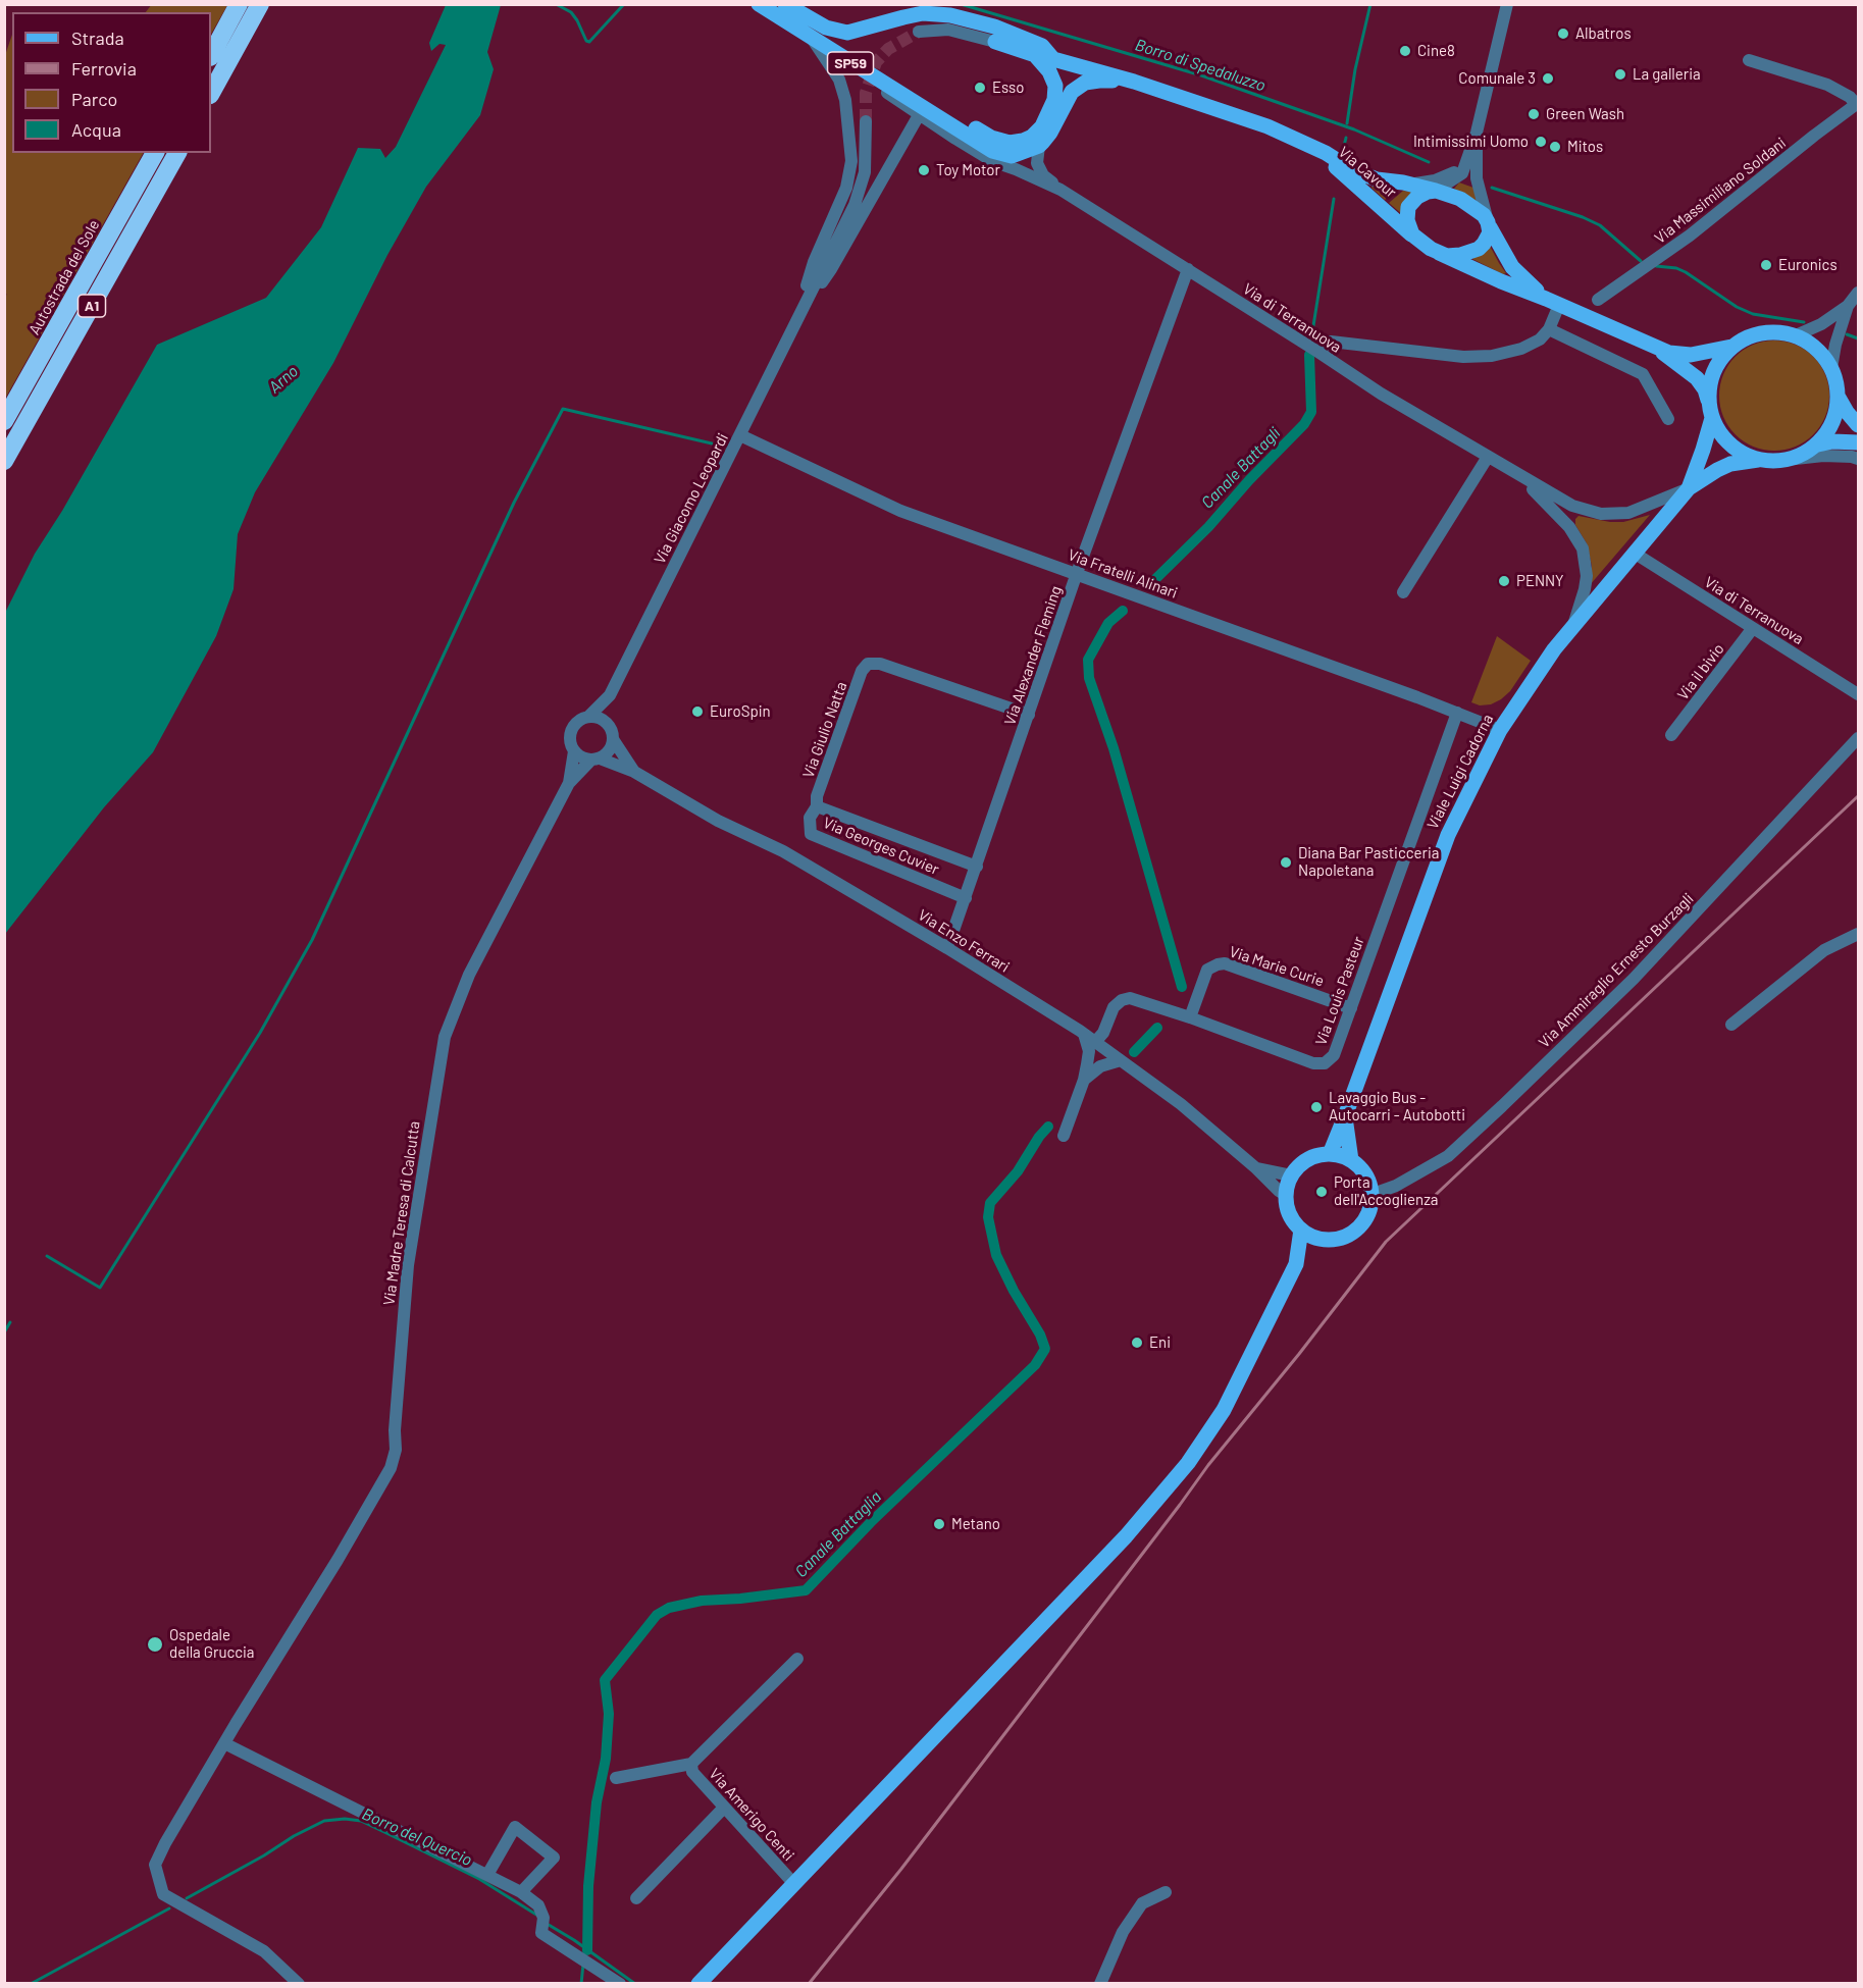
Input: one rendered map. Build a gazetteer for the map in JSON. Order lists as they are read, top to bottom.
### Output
{
  "streets": {
    "highway": ["Autostrada del Sole", "A1"],
    "main road": ["SP59", "Via Cavour", "Viale Luigi Cadorna"],
    "street": [
      "Via Massimiliano Soldani",
      "Via di Terranuova",
      "Via Giacomo Leopardi",
      "Via Fratelli Alinari",
      "Via Alexander Fleming",
      "Via il bivio",
      "Via Giulio Natta",
      "Via Georges Cuvier",
      "Via Enzo Ferrari",
      "Via Marie Curie",
      "Via Ammiraglio Ernesto Burzagli",
      "Via Louis Pasteur",
      "Via Madre Teresa di Calcutta",
      "Via Amerigo Centi"
    ]
  },
  "crossings": [
    ["SP59", "Via di Terranuova"],
    ["SP59", "Via Giacomo Leopardi"],
    ["Via Cavour", "Viale Luigi Cadorna"],
    ["Via di Terranuova", "Via Giacomo Leopardi"],
    ["Via di Terranuova", "Via Alexander Fleming"],
    ["Via di Terranuova", "Via il bivio"],
    ["Via di Terranuova", "Viale Luigi Cadorna"],
    ["Via Giacomo Leopardi", "Via Fratelli Alinari"],
    ["Via Giacomo Leopardi", "Via Enzo Ferrari"],
    ["Via Giacomo Leopardi", "Via Madre Teresa di Calcutta"],
    ["Via Fratelli Alinari", "Via Alexander Fleming"],
    ["Via Fratelli Alinari", "Viale Luigi Cadorna"],
    ["Via Fratelli Alinari", "Via Louis Pasteur"],
    ["Via Alexander Fleming", "Via Giulio Natta"],
    ["Via Alexander Fleming", "Via Georges Cuvier"],
    ["Via Alexander Fleming", "Via Enzo Ferrari"],
    ["Via Giulio Natta", "Via Georges Cuvier"],
    ["Viale Luigi Cadorna", "Via Enzo Ferrari"],
    ["Viale Luigi Cadorna", "Via Ammiraglio Ernesto Burzagli"],
    ["Via Enzo Ferrari", "Via Ammiraglio Ernesto Burzagli"],
    ["Via Enzo Ferrari", "Via Louis Pasteur"],
    ["Via Marie Curie", "Via Louis Pasteur"]
  ],
  "water": [
    "Borro di Spedaluzzo",
    "Arno",
    "Canale Battagli",
    "Canale Battaglia",
    "Borro del Quercio"
  ],
  "places": [
    "Albatros",
    "Cine8",
    "La galleria",
    "Comunale 3",
    "Esso",
    "Green Wash",
    "Intimissimi Uomo",
    "Mitos",
    "Toy Motor",
    "Euronics",
    "PENNY",
    "EuroSpin",
    "Diana Bar Pasticceria Napoletana",
    "Lavaggio Bus - Autocarri - Autobotti",
    "Porta dell'Accoglienza",
    "Eni",
    "Metano",
    "Ospedale della Gruccia"
  ],
  "legend": [
    "Strada",
    "Ferrovia",
    "Parco",
    "Acqua"
  ]
}
